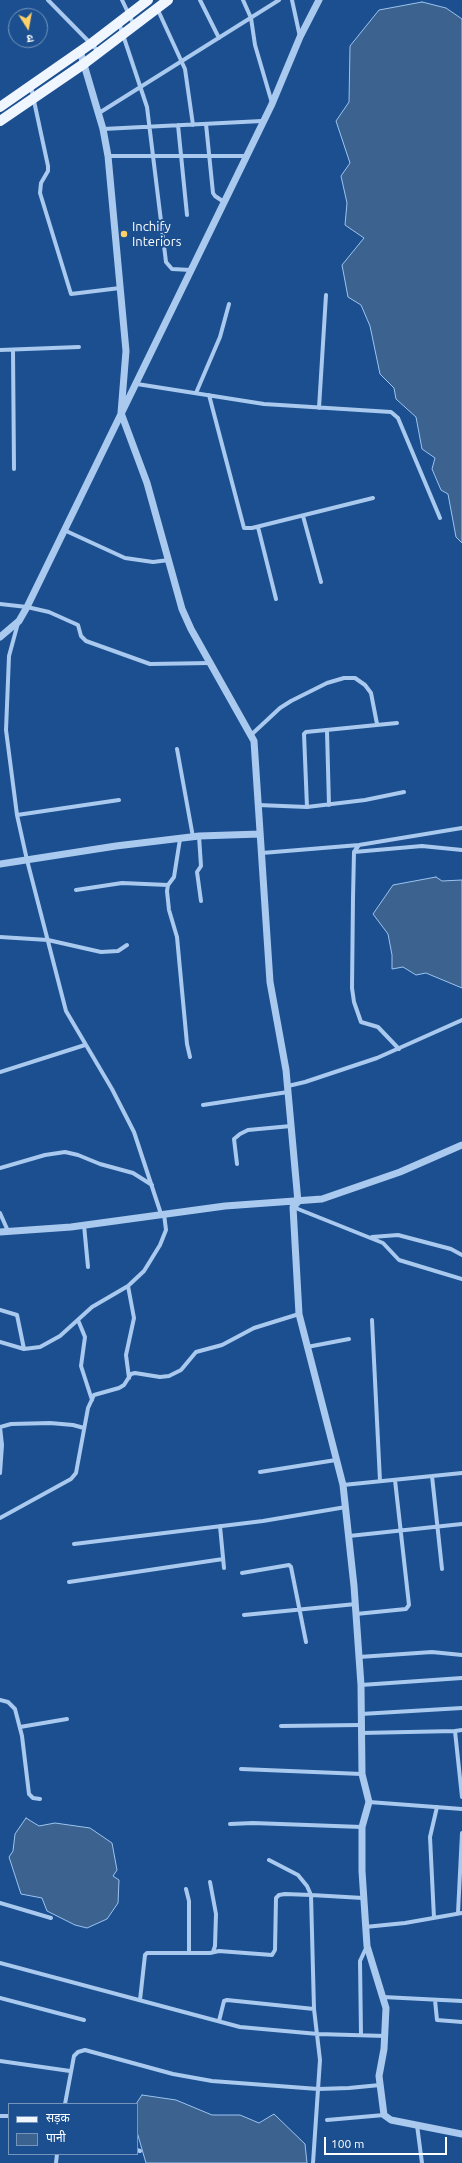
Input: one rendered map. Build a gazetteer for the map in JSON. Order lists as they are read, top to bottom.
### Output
{
  "places": ["Inchify Interiors"],
  "legend": ["सड़क", "पानी"],
  "scale_bar": "100 m",
  "north": "bottom"
}
